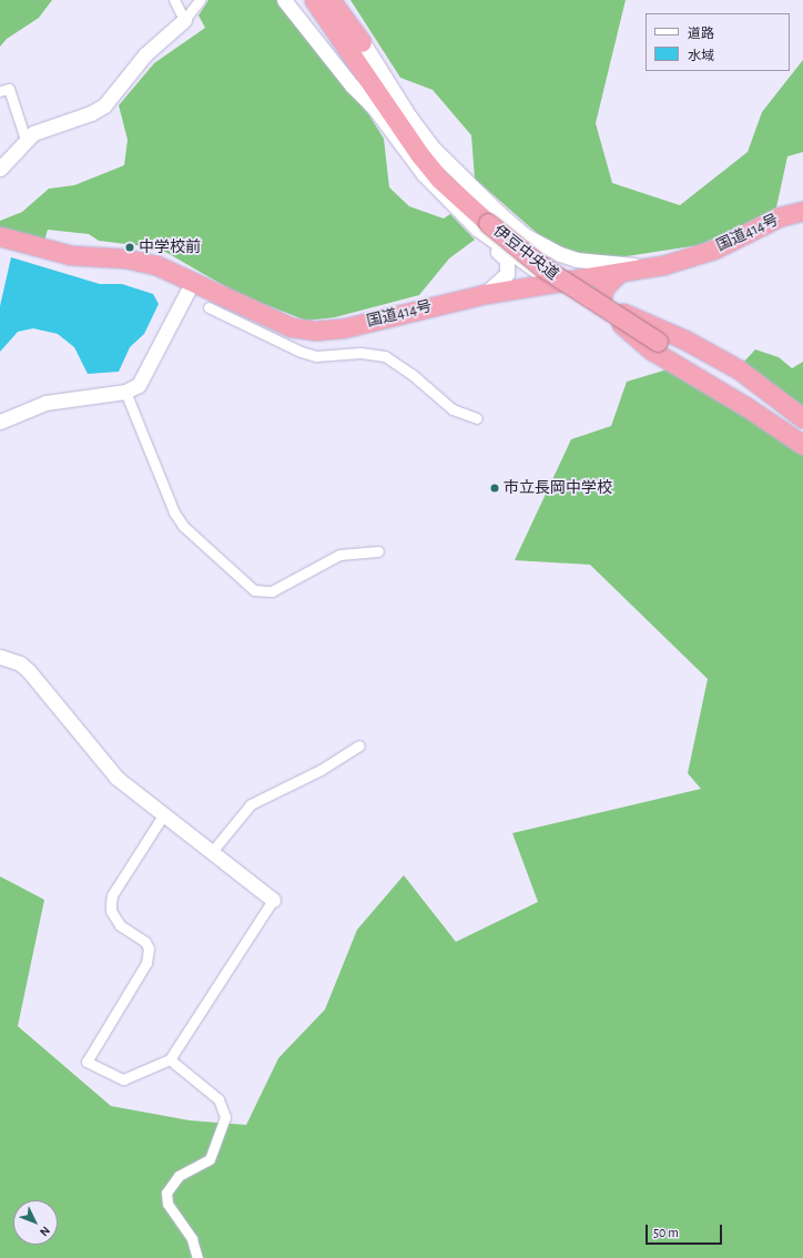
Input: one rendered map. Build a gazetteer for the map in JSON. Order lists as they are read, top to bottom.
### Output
{
  "streets": {
    "highway": ["国道414号", "伊豆中央道"]
  },
  "places": ["中学校前", "市立長岡中学校"],
  "legend": ["道路", "水域"],
  "scale_bar": "50 m",
  "north": "bottom right"
}
